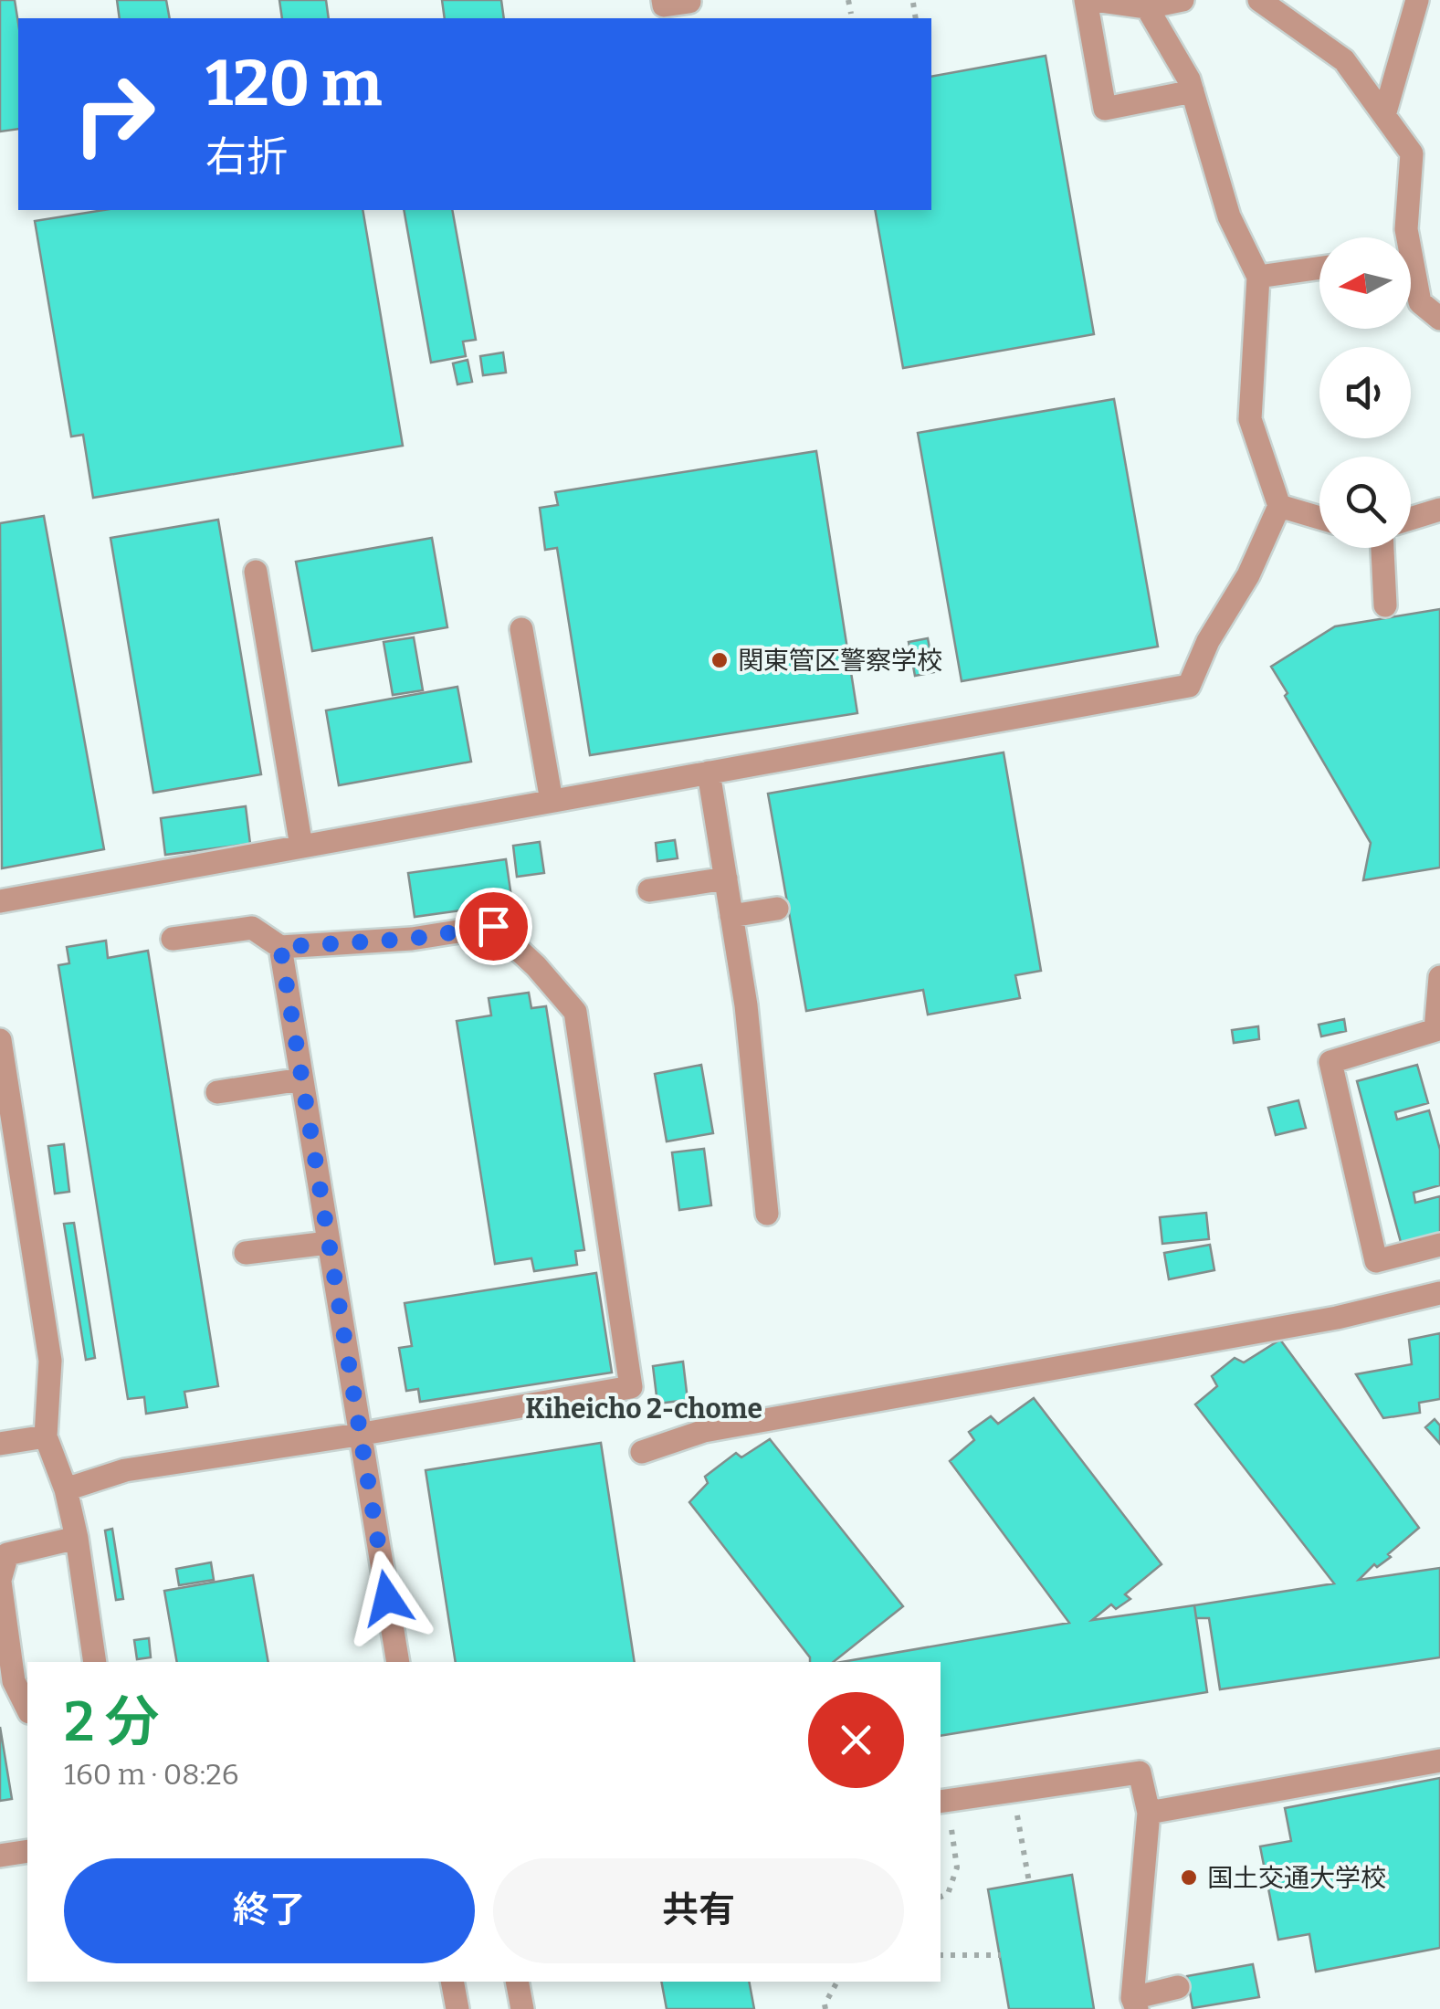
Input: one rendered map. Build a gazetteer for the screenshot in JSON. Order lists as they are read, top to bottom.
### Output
{
  "districts": ["Kiheicho 2-chome"],
  "places": ["関東管区警察学校", "国土交通大学校"],
  "north": "left",
  "page": {
    "turn": ["120 m", "右折"],
    "heading": ["2 分", "160 m · 08:26"],
    "buttons": ["終了", "共有"]
  }
}
